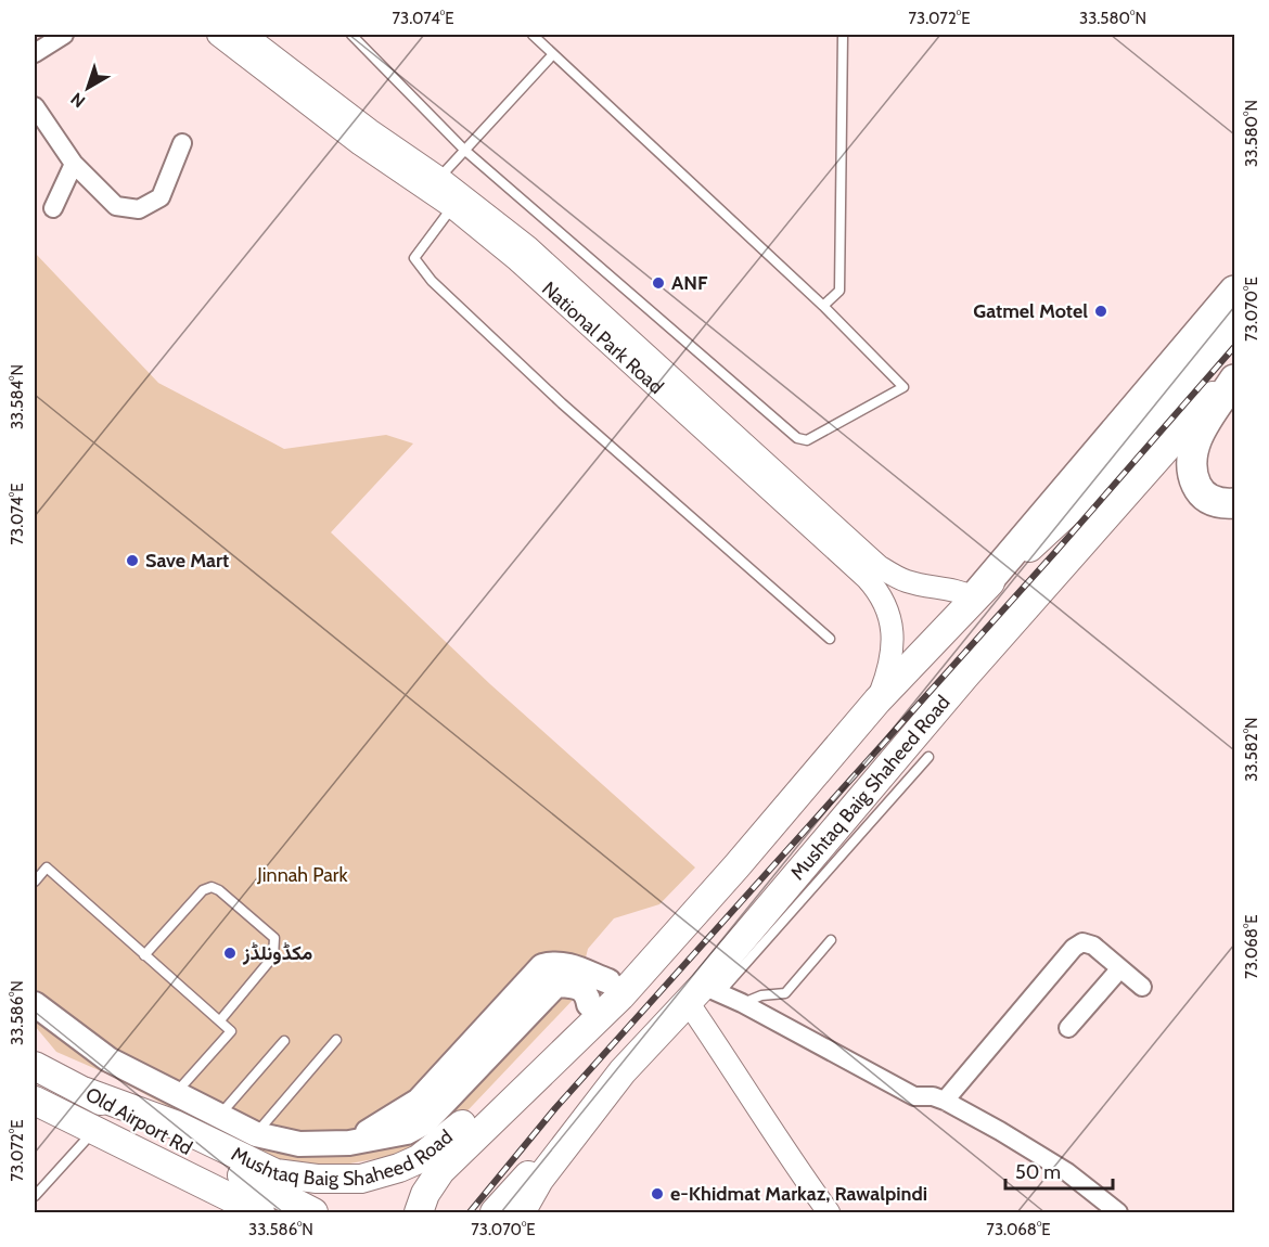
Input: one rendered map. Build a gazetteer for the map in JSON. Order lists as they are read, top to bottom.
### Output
{
  "streets": {
    "main road": ["Mushtaq Baig Shaheed Road", "Old Airport Rd"],
    "street": ["National Park Road"]
  },
  "crossings": [
    ["Mushtaq Baig Shaheed Road", "Old Airport Rd"]
  ],
  "parks": ["Jinnah Park"],
  "places": [
    "ANF",
    "Gatmel Motel",
    "Save Mart",
    "مکڈونلڈز",
    "e-Khidmat Markaz, Rawalpindi"
  ],
  "scale_bar": "50 m",
  "north": "bottom left",
  "coordinates": [
    "73.074°E",
    "73.072°E",
    "33.580°N",
    "73.070°E",
    "33.584°N",
    "33.582°N",
    "73.068°E",
    "33.586°N"
  ]
}
